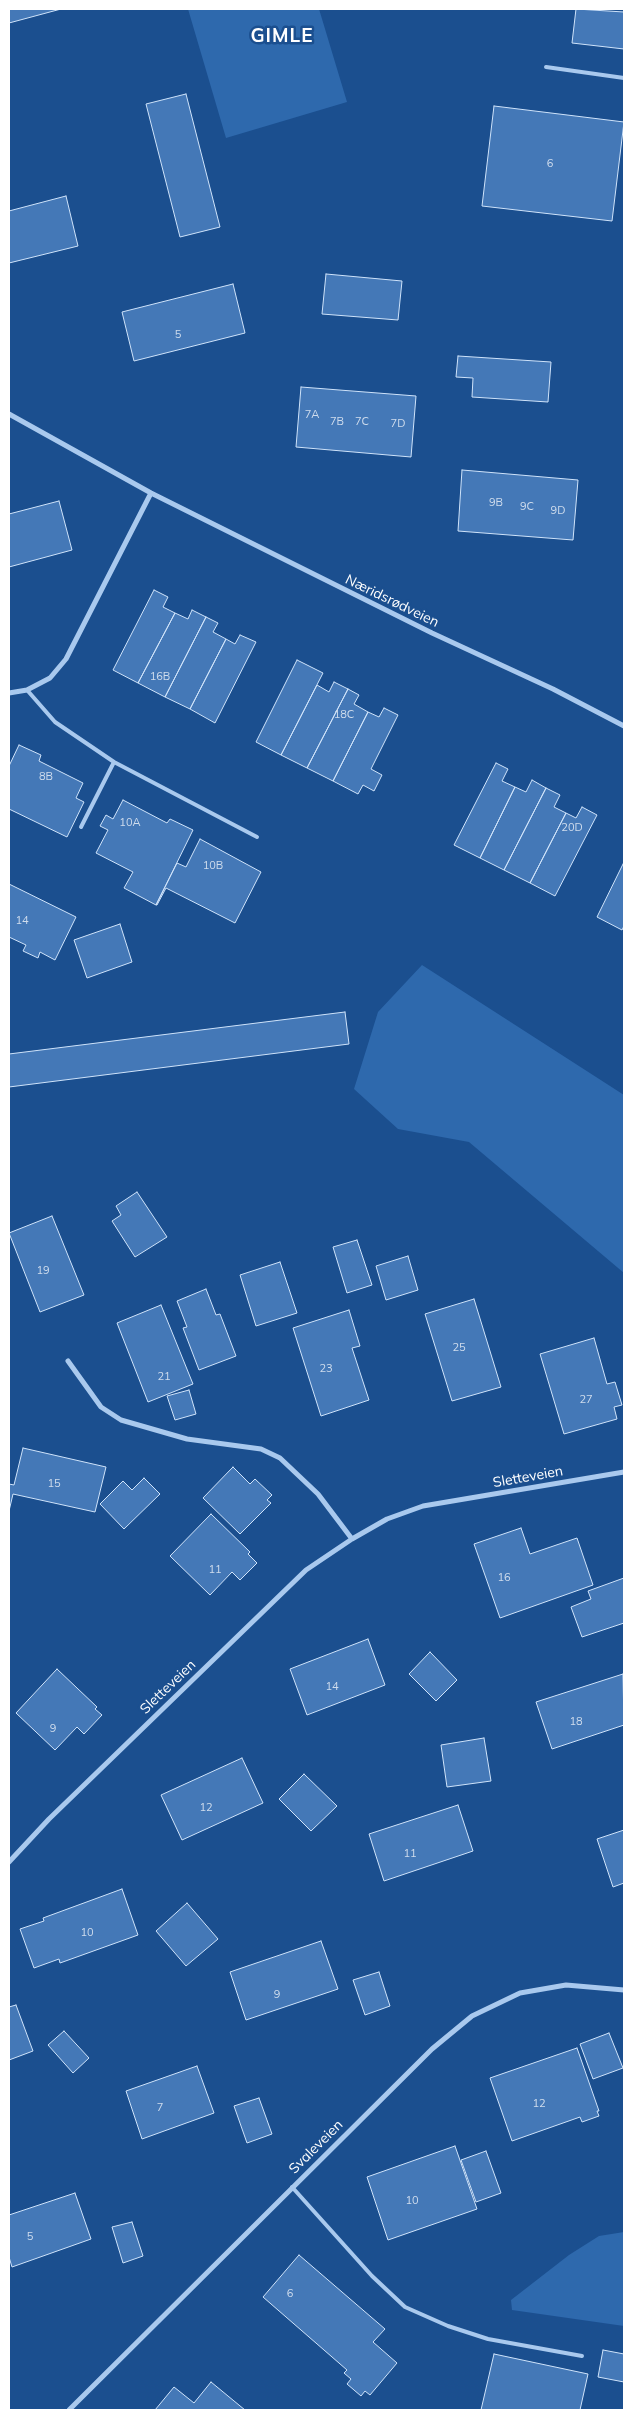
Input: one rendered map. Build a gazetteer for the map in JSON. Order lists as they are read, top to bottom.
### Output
{
  "streets": {
    "street": ["Næridsrødveien", "Sletteveien", "Svaleveien"]
  },
  "districts": ["GIMLE"],
  "house_numbers": [
    "6",
    "5",
    "7A",
    "7B",
    "7C",
    "7D",
    "9B",
    "9C",
    "9D",
    "16B",
    "18C",
    "8B",
    "10A",
    "20D",
    "10B",
    "14",
    "19",
    "25",
    "23",
    "21",
    "27",
    "15",
    "11",
    "16",
    "14",
    "18",
    "9",
    "12",
    "11",
    "10",
    "9",
    "12",
    "7",
    "10",
    "5",
    "6"
  ]
}
